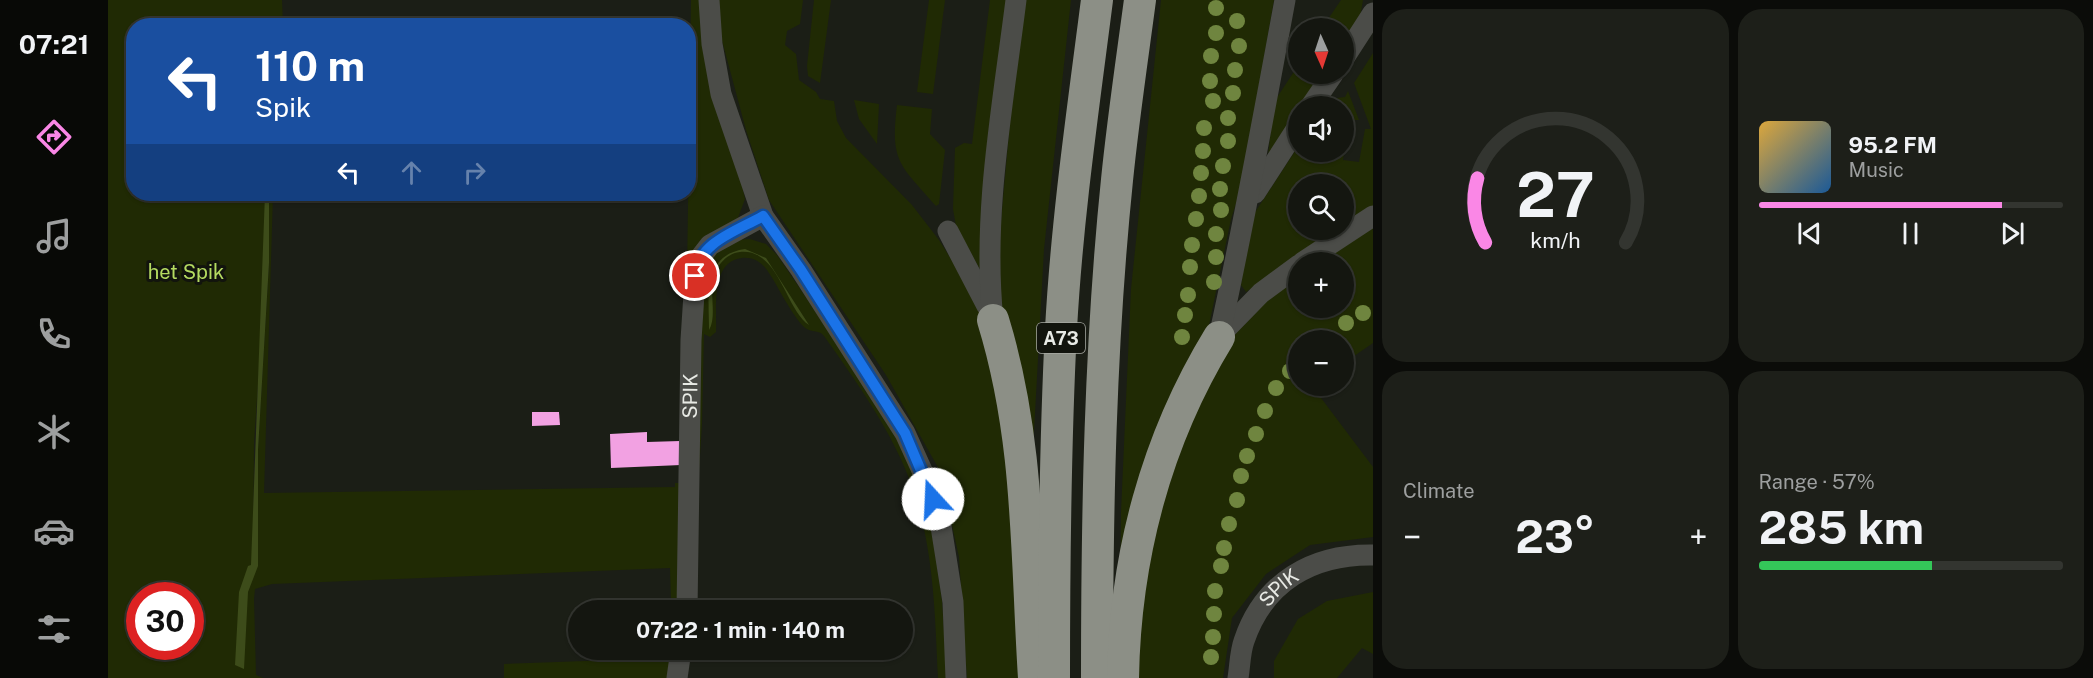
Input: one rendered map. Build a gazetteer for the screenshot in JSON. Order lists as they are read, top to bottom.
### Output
{
  "streets": {
    "highway": ["A73"],
    "street": ["SPIK"]
  },
  "parks": ["het Spik"],
  "north": "bottom",
  "page": {
    "tabs": "07:21",
    "map_buttons": ["+", "−"],
    "turn": ["110 m", "Spik"],
    "song": ["95.2 FM", "Music"],
    "tile": [
      "Climate",
      ["Range · 57%", "285 km"]
    ],
    "heat": ["−", "23°", "+"],
    "limit": "30",
    "trip": "07:22 · 1 min · 140 m",
    "gauge": ["27", "km/h"]
  }
}
